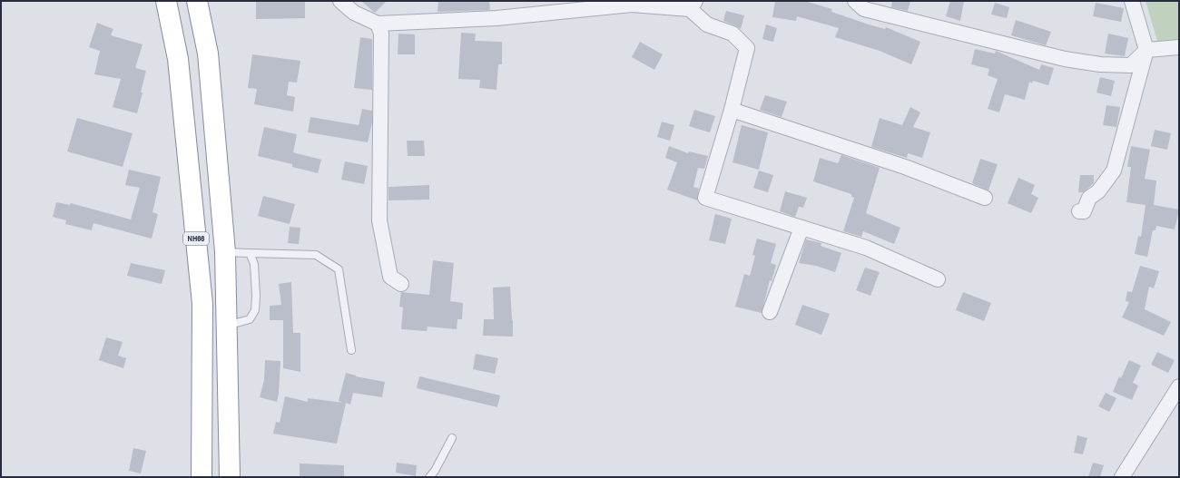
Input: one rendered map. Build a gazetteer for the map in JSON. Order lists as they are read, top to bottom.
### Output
{
  "streets": {
    "highway": ["NH66"]
  }
}
